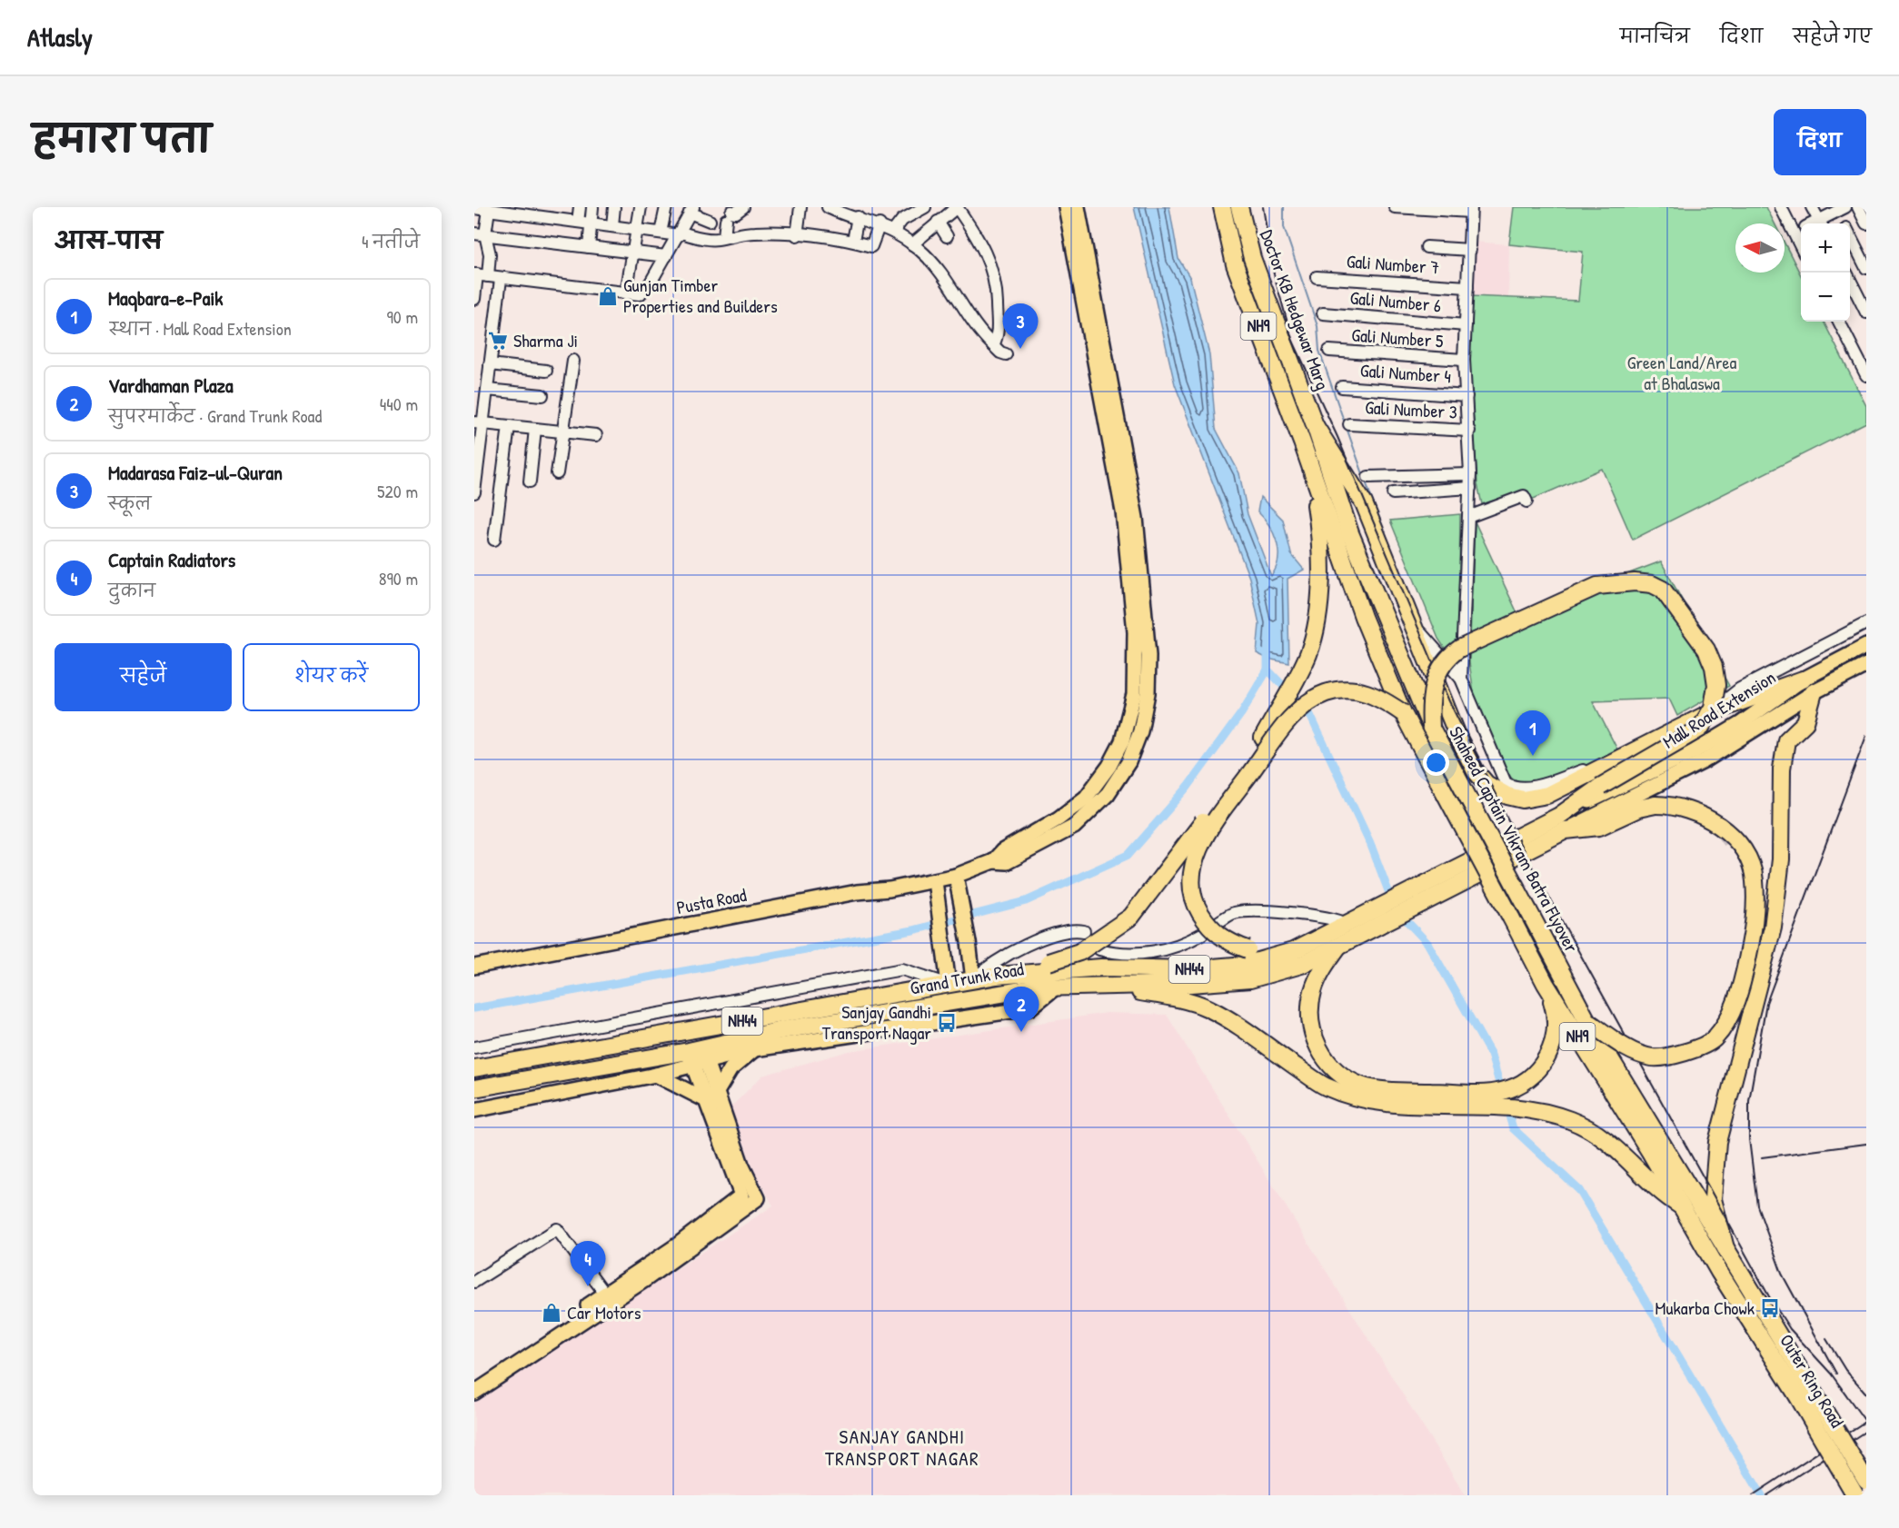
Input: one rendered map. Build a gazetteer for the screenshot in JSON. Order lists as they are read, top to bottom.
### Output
{
  "streets": {
    "highway": [
      "Doctor KB Hedgewar Marg",
      "NH9",
      "Shaheed Captain Vikram Batra Flyover",
      "NH44",
      "Grand Trunk Road",
      "Outer Ring Road"
    ],
    "main road": ["Mall Road Extension", "Pusta Road"],
    "street": [
      "Gali Number 7",
      "Gali Number 6",
      "Gali Number 5",
      "Gali Number 4",
      "Gali Number 3"
    ]
  },
  "crossings": [
    ["Doctor KB Hedgewar Marg", "Shaheed Captain Vikram Batra Flyover"],
    ["NH9", "Shaheed Captain Vikram Batra Flyover"],
    ["Mall Road Extension", "NH44"],
    ["Shaheed Captain Vikram Batra Flyover", "Outer Ring Road"],
    ["NH44", "Grand Trunk Road"]
  ],
  "districts": ["SANJAY GANDHI TRANSPORT NAGAR"],
  "parks": ["Green Land/Area at Bhalaswa"],
  "places": {
    "shop": ["Gunjan Timber Properties and Builders", "Car Motors"],
    "supermarket": ["Sharma Ji"],
    "bus stop": ["Sanjay Gandhi Transport Nagar", "Mukarba Chowk"]
  },
  "north": "left",
  "page": {
    "header": "Atlasly",
    "nav": ["मानचित्र", "दिशा", "सहेजे गए"],
    "title": "हमारा पता",
    "buttons": [
      "दिशा",
      ["सहेजें", "शेयर करें"]
    ],
    "heading": ["आस-पास", "4 नतीजे"],
    "map_buttons": ["+", "−"],
    "list": [
      {
        "mark": "1",
        "name": "Maqbara-e-Paik",
        "note": "स्थान · Mall Road Extension",
        "value": "90 m"
      },
      {
        "mark": "2",
        "name": "Vardhaman Plaza",
        "note": "सुपरमार्केट · Grand Trunk Road",
        "value": "440 m"
      },
      {
        "mark": "3",
        "name": "Madarasa Faiz-ul-Quran",
        "note": "स्कूल",
        "value": "520 m"
      },
      {
        "mark": "4",
        "name": "Captain Radiators",
        "note": "दुकान",
        "value": "890 m"
      }
    ],
    "pins": [
      "3",
      "1",
      "2",
      "4"
    ]
  }
}
